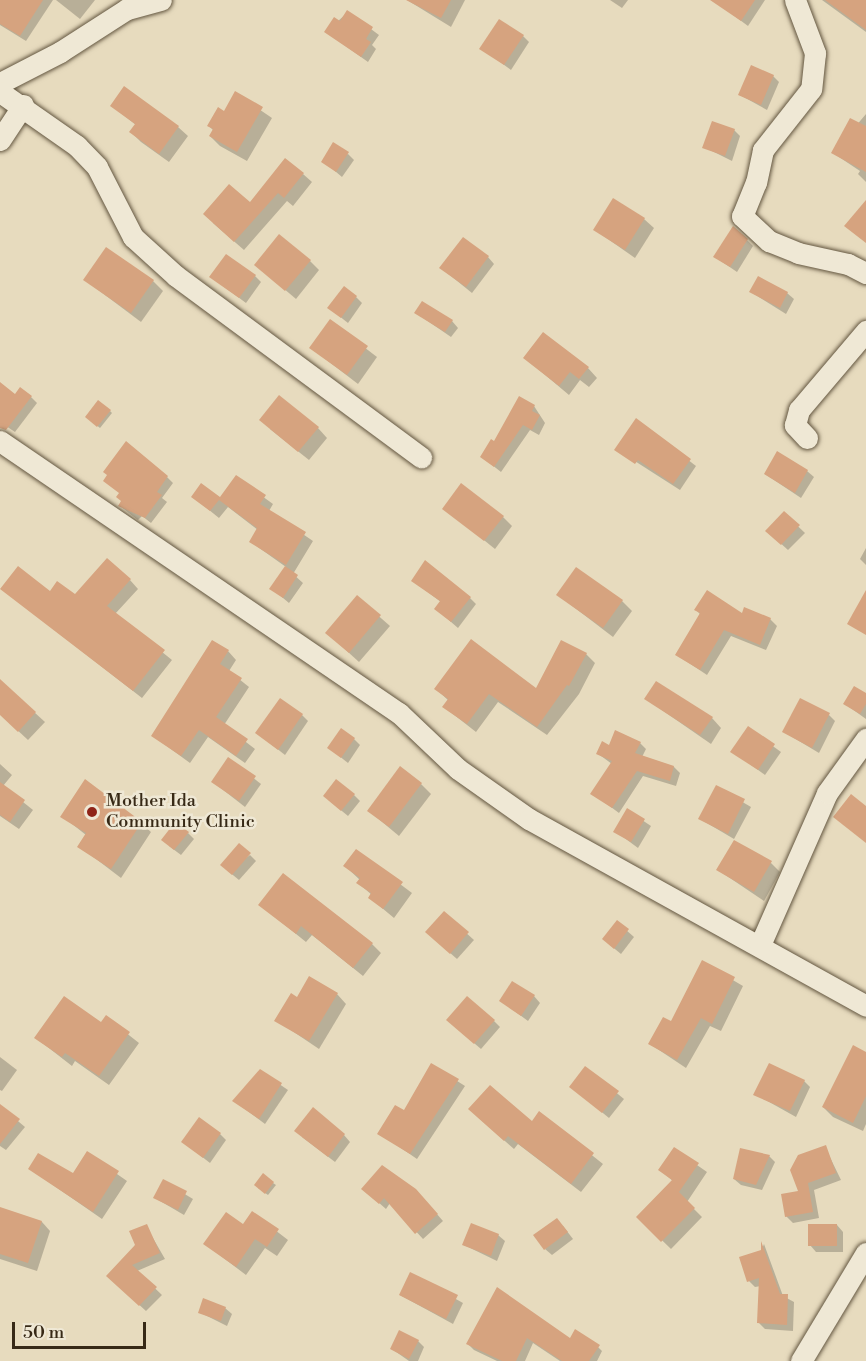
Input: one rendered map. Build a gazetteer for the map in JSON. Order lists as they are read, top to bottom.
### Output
{
  "places": ["Mother Ida Community Clinic"],
  "scale_bar": "50 m"
}
